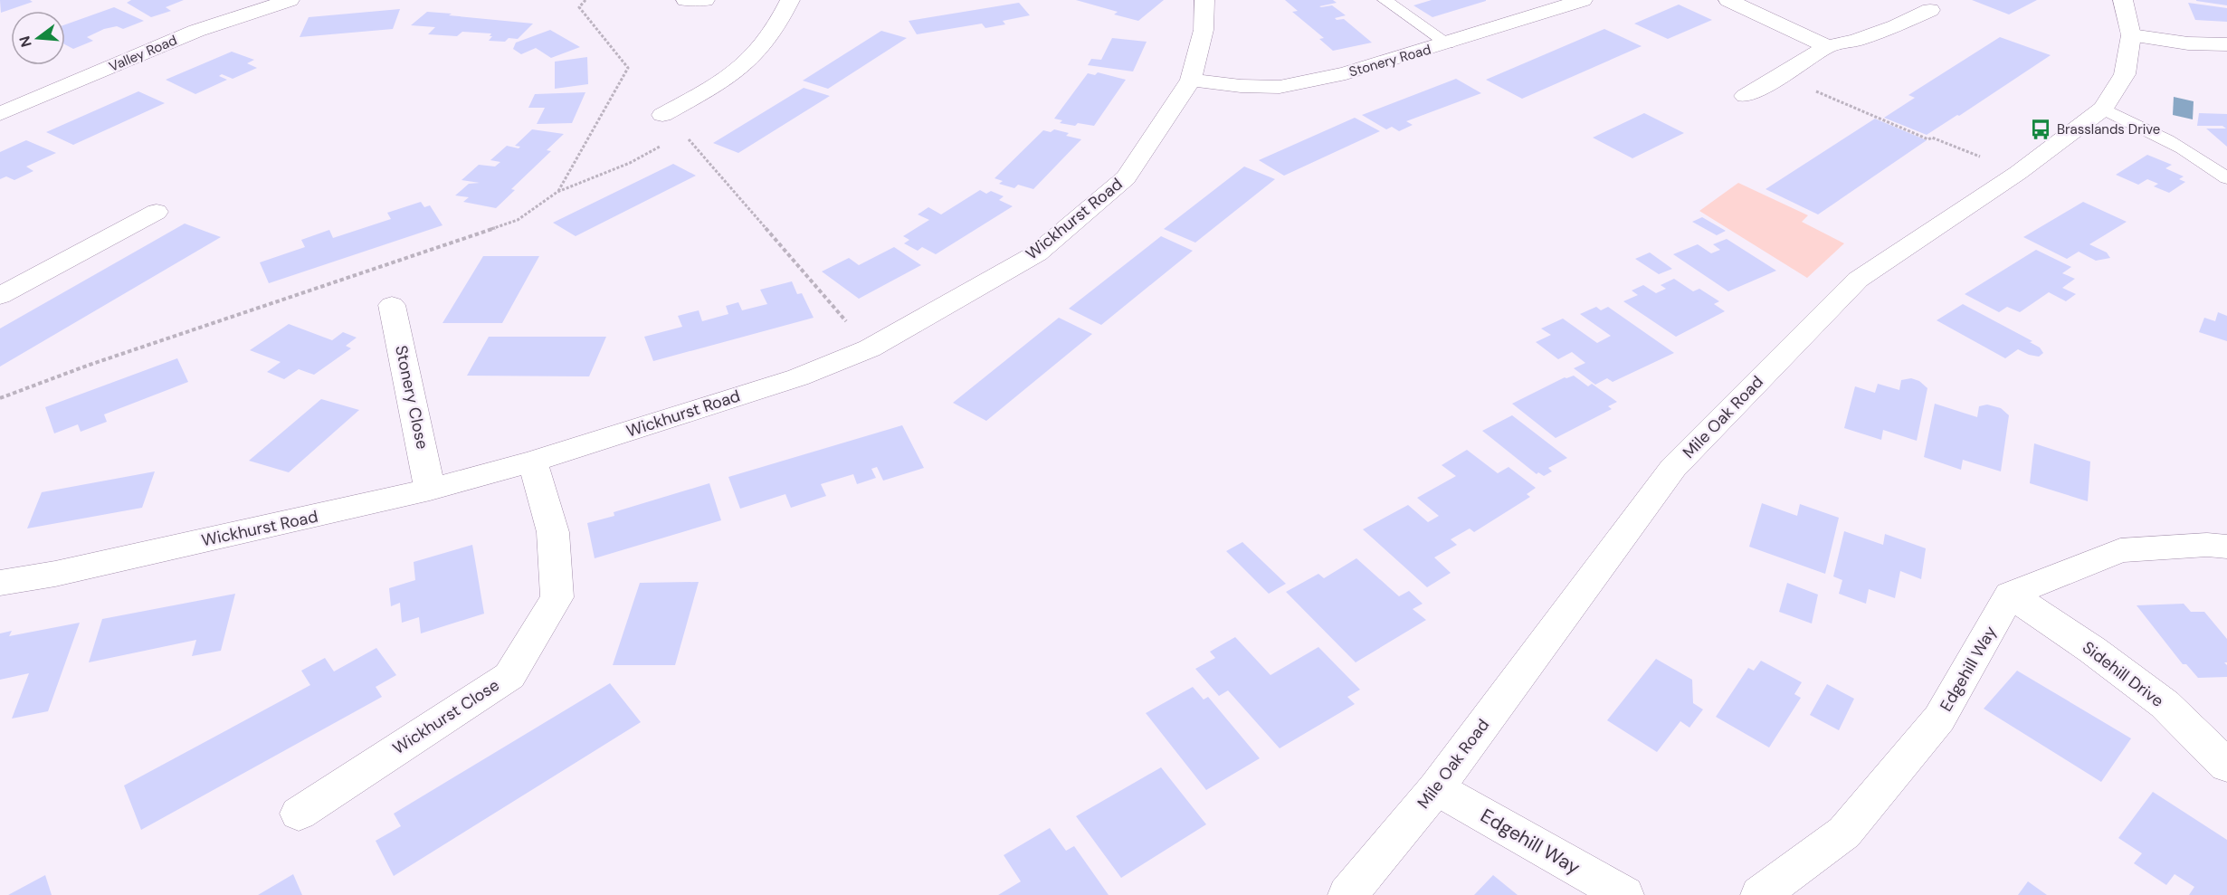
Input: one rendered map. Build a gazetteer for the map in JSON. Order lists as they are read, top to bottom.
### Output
{
  "streets": {
    "street": [
      "Valley Road",
      "Stonery Road",
      "Wickhurst Road",
      "Stonery Close",
      "Mile Oak Road",
      "Edgehill Way",
      "Sidehill Drive",
      "Wickhurst Close"
    ]
  },
  "crossings": [
    ["Stonery Road", "Wickhurst Road"],
    ["Wickhurst Road", "Stonery Close"],
    ["Wickhurst Road", "Wickhurst Close"],
    ["Mile Oak Road", "Edgehill Way"],
    ["Edgehill Way", "Sidehill Drive"]
  ],
  "places": {
    "bus stop": ["Brasslands Drive"]
  },
  "north": "left"
}
